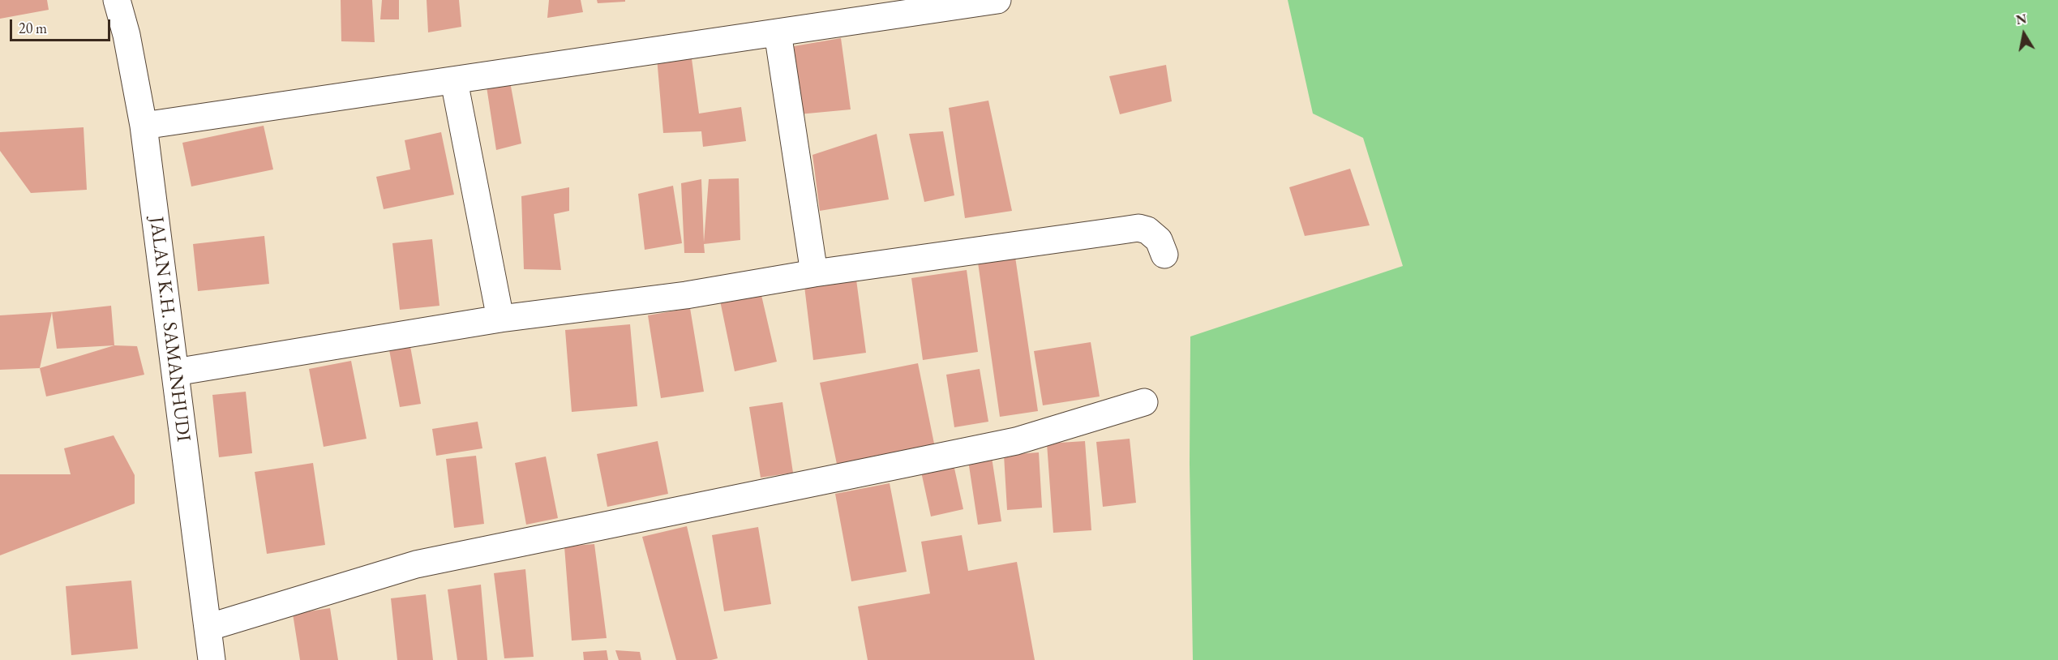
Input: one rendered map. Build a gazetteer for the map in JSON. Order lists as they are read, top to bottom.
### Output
{
  "streets": {
    "street": ["JALAN K.H. SAMANHUDI"]
  },
  "scale_bar": "20 m",
  "north": "top"
}
